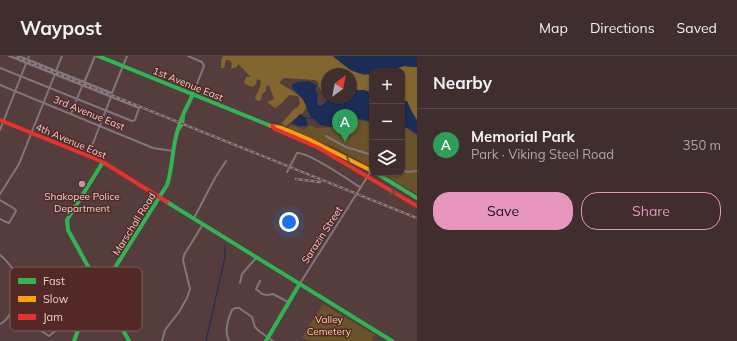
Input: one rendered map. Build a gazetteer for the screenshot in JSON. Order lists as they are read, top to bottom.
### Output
{
  "streets": {
    "main road": [
      "1st Avenue East",
      "4th Avenue East",
      "Marschall Road",
      "Sarazin Street"
    ],
    "street": ["3rd Avenue East"]
  },
  "crossings": [
    ["1st Avenue East", "Marschall Road"],
    ["3rd Avenue East", "Marschall Road"],
    ["4th Avenue East", "Marschall Road"],
    ["4th Avenue East", "Sarazin Street"]
  ],
  "parks": ["Valley Cemetery"],
  "places": ["Shakopee Police Department"],
  "legend": ["Fast", "Slow", "Jam"],
  "north": "top right",
  "page": {
    "header": "Waypost",
    "nav": ["Map", "Directions", "Saved"],
    "heading": "Nearby",
    "map_buttons": ["+", "−"],
    "list": [
      {
        "mark": "A",
        "name": "Memorial Park",
        "note": "Park · Viking Steel Road",
        "value": "350 m"
      }
    ],
    "pins": "A",
    "buttons": ["Save", "Share"]
  }
}
